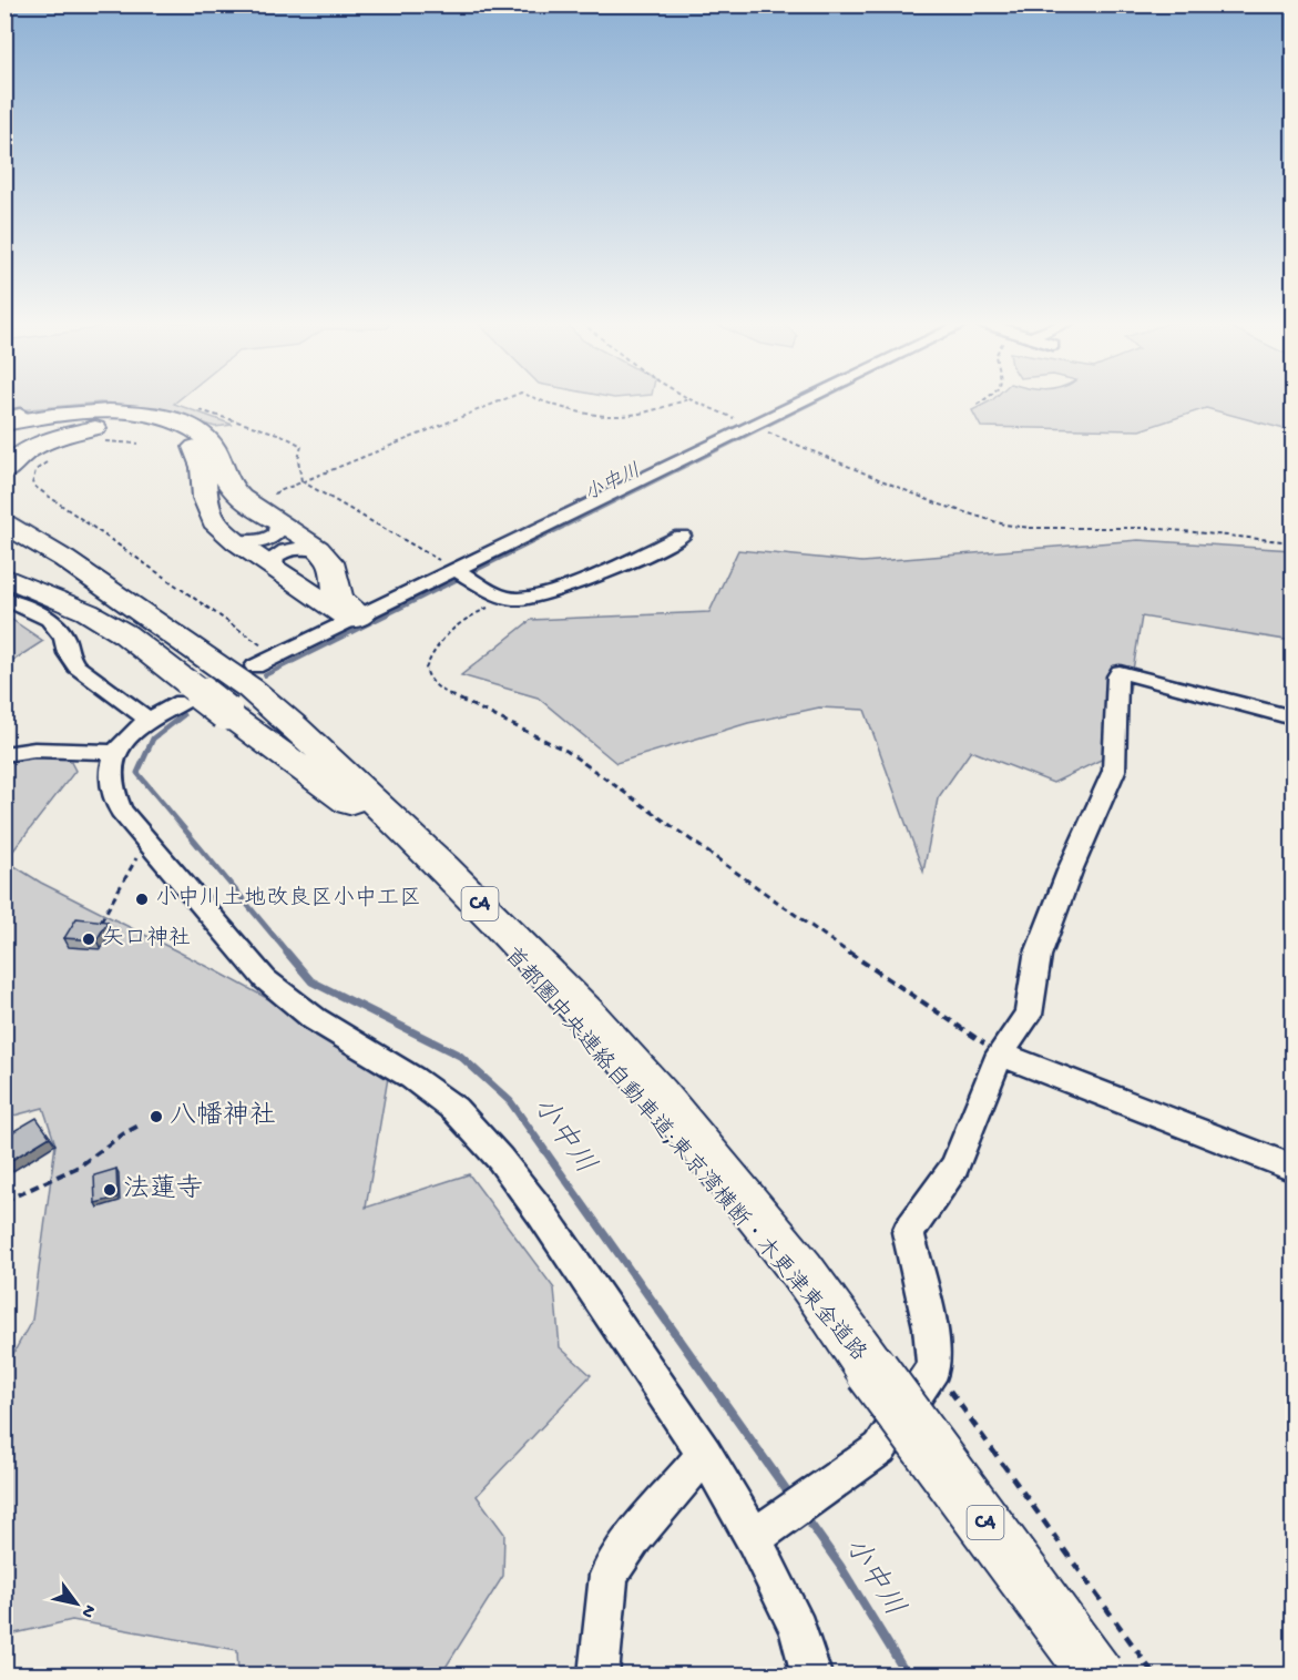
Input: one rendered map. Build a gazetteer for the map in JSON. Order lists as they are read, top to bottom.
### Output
{
  "streets": {
    "highway": ["C4", "首都圏中央連絡自動車道;東京湾横断・木更津東金道路"]
  },
  "water": ["小中川"],
  "places": [
    "小中川土地改良区小中工区",
    "矢口神社",
    "八幡神社",
    "法蓮寺"
  ],
  "north": "bottom right"
}
